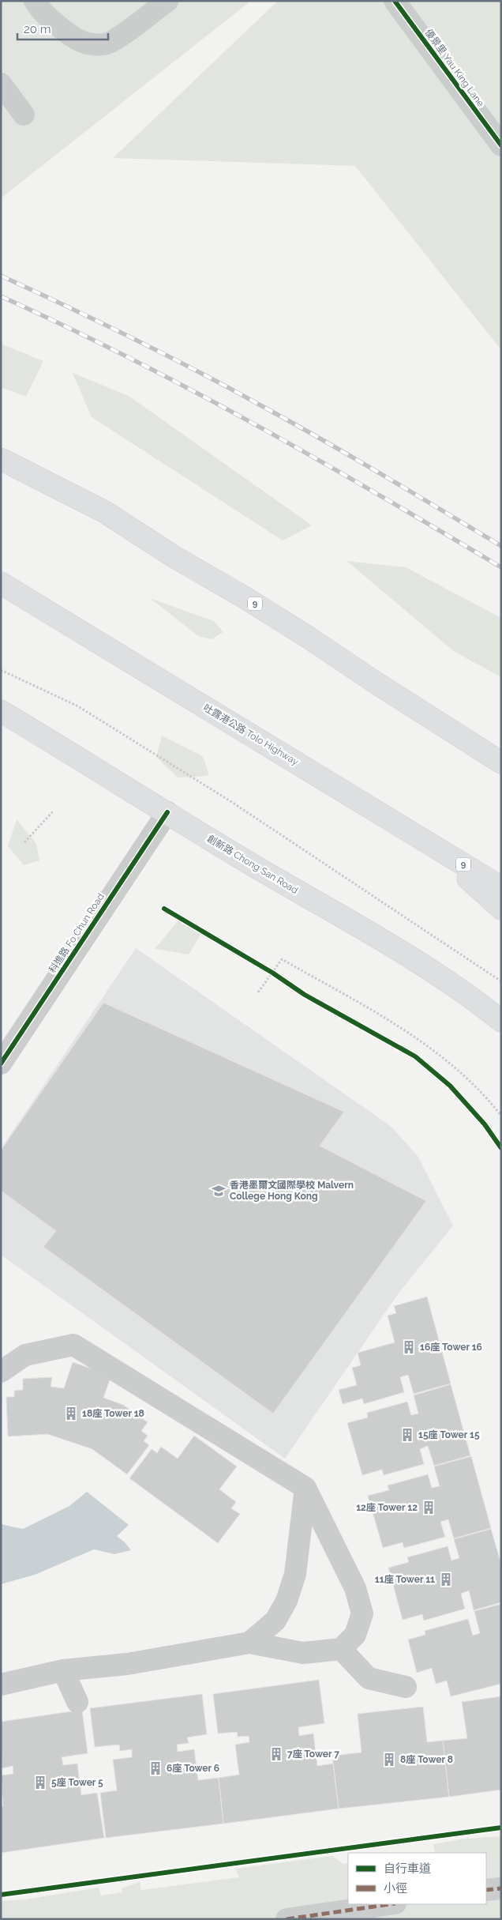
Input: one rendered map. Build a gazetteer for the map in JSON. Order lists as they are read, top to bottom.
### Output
{
  "streets": {
    "main road": ["9", "吐露港公路 Tolo Highway", "創新路 Chong San Road"],
    "street": ["優景里 Yau King Lane", "科進路 Fo Chun Road"]
  },
  "crossings": [
    ["創新路 Chong San Road", "科進路 Fo Chun Road"]
  ],
  "places": {
    "school or university": ["香港墨爾文國際學校 Malvern College Hong Kong"],
    "building": [
      "16座 Tower 16",
      "18座 Tower 18",
      "15座 Tower 15",
      "12座 Tower 12",
      "11座 Tower 11",
      "7座 Tower 7",
      "8座 Tower 8",
      "6座 Tower 6",
      "5座 Tower 5"
    ]
  },
  "legend": ["自行車道", "小徑"],
  "scale_bar": "20 m"
}
